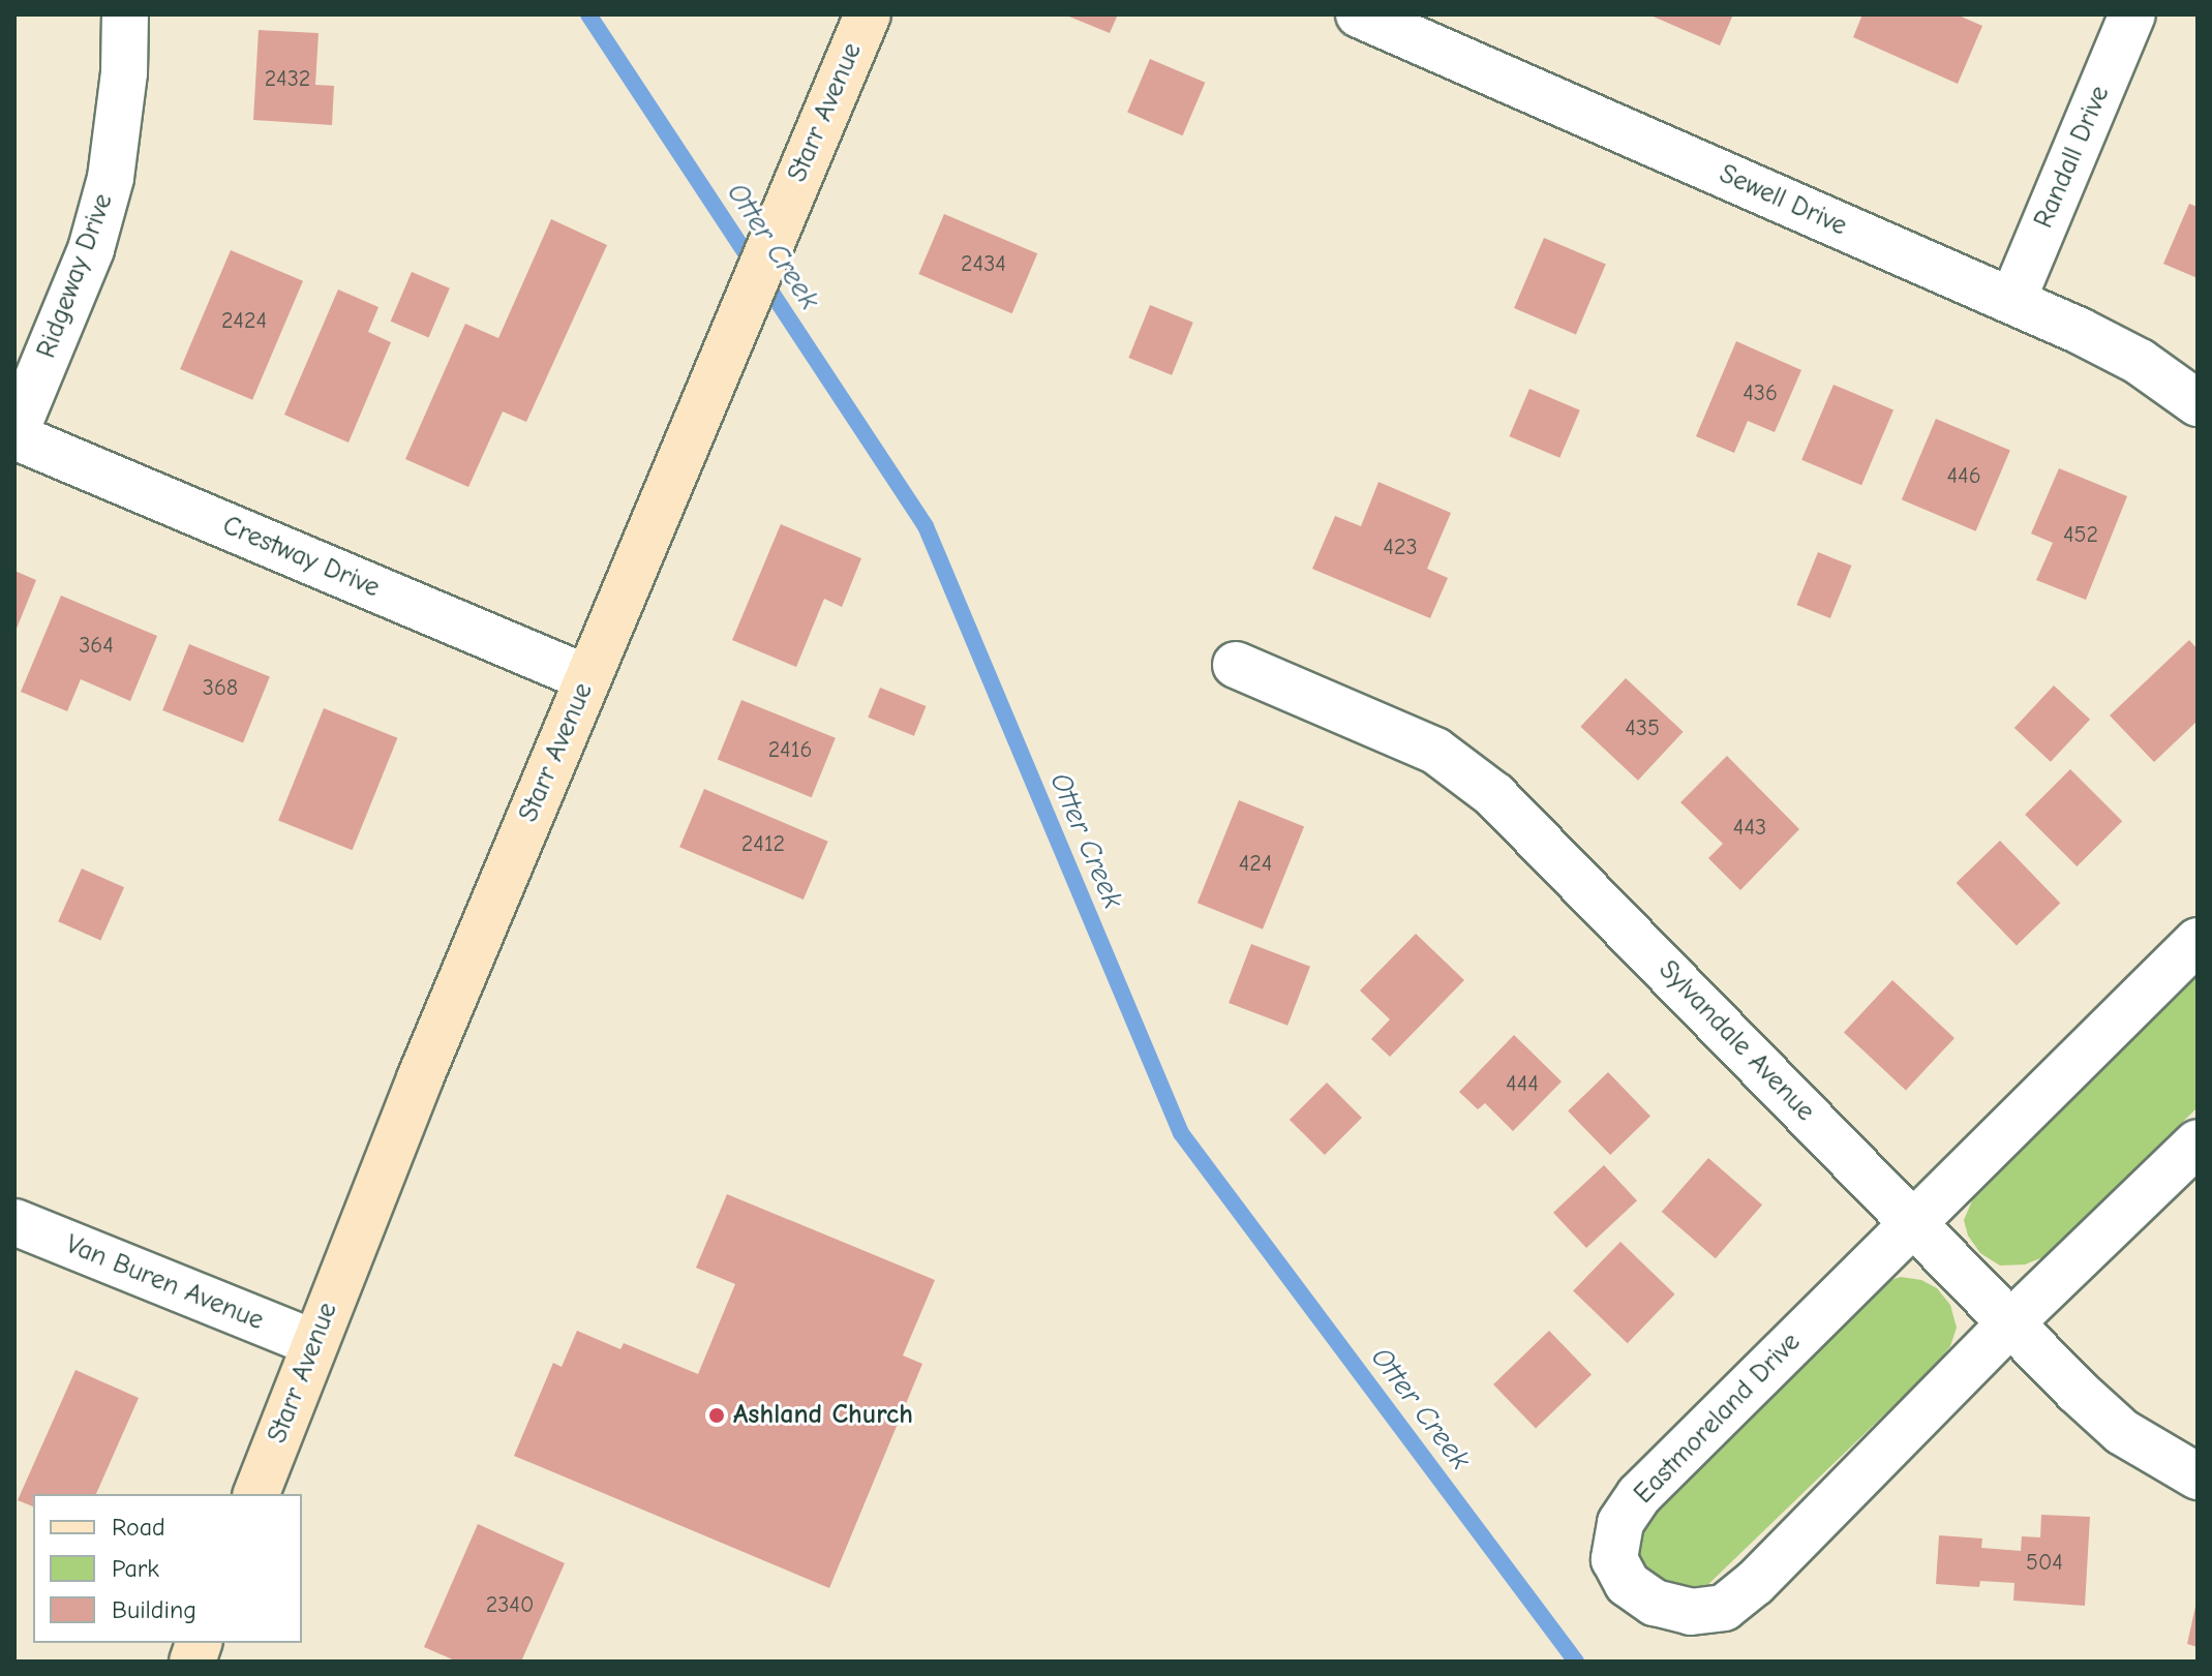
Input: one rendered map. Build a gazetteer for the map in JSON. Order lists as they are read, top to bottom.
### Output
{
  "streets": {
    "main road": ["Starr Avenue"],
    "street": [
      "Randall Drive",
      "Sewell Drive",
      "Ridgeway Drive",
      "Crestway Drive",
      "Sylvandale Avenue",
      "Van Buren Avenue",
      "Eastmoreland Drive"
    ]
  },
  "crossings": [
    ["Starr Avenue", "Crestway Drive"],
    ["Starr Avenue", "Van Buren Avenue"],
    ["Randall Drive", "Sewell Drive"],
    ["Ridgeway Drive", "Crestway Drive"],
    ["Sylvandale Avenue", "Eastmoreland Drive"]
  ],
  "water": ["Otter Creek"],
  "places": ["Ashland Church"],
  "house_numbers": [
    "2432",
    "2434",
    "2424",
    "436",
    "446",
    "452",
    "423",
    "364",
    "368",
    "435",
    "2416",
    "443",
    "2412",
    "424",
    "444",
    "504",
    "2340"
  ],
  "legend": ["Road", "Park", "Building"]
}
